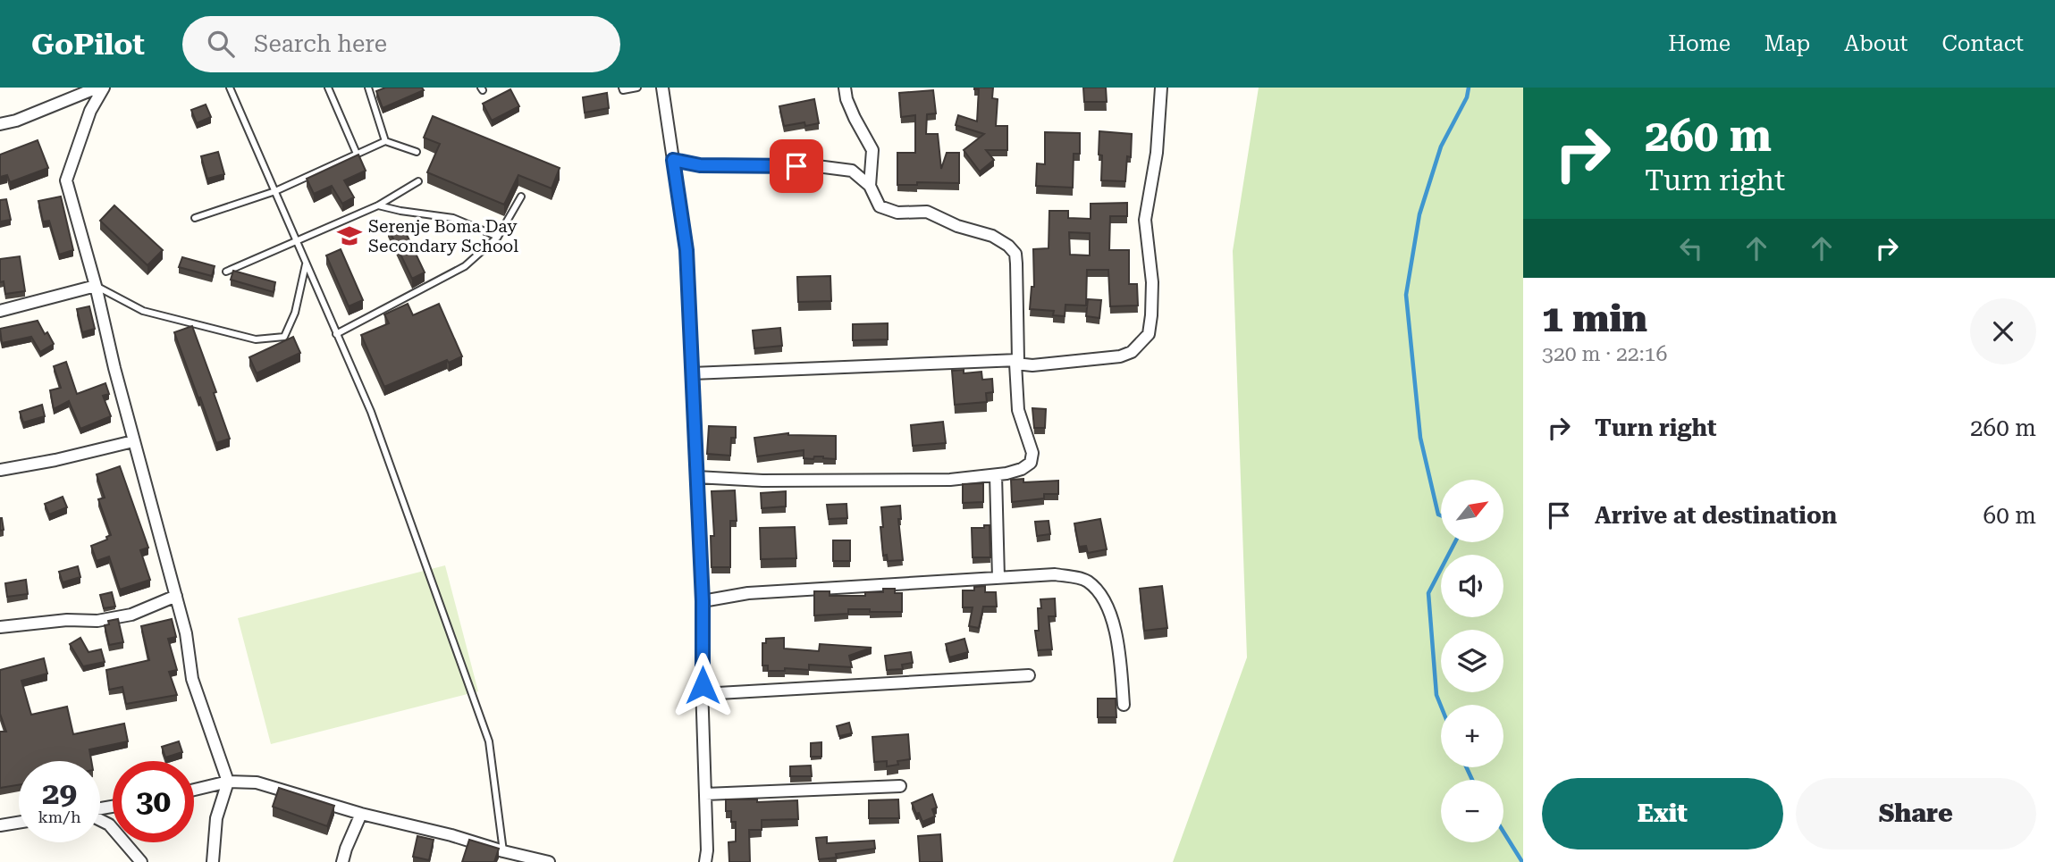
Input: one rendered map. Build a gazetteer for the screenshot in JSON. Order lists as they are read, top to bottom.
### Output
{
  "places": {
    "school or university": ["Serenje Boma Day Secondary School"]
  },
  "north": "top right",
  "page": {
    "header": "GoPilot",
    "search": "Search here",
    "nav": [
      "Home",
      "Map",
      "About",
      "Contact"
    ],
    "turn": ["260 m", "Turn right"],
    "heading": ["1 min", "320 m · 22:16"],
    "list": [
      {
        "name": "Turn right",
        "value": "260 m"
      },
      {
        "name": "Arrive at destination",
        "value": "60 m"
      }
    ],
    "map_buttons": ["+", "−"],
    "speed": "29 km/h",
    "limit": "30",
    "buttons": ["Exit", "Share"]
  }
}
